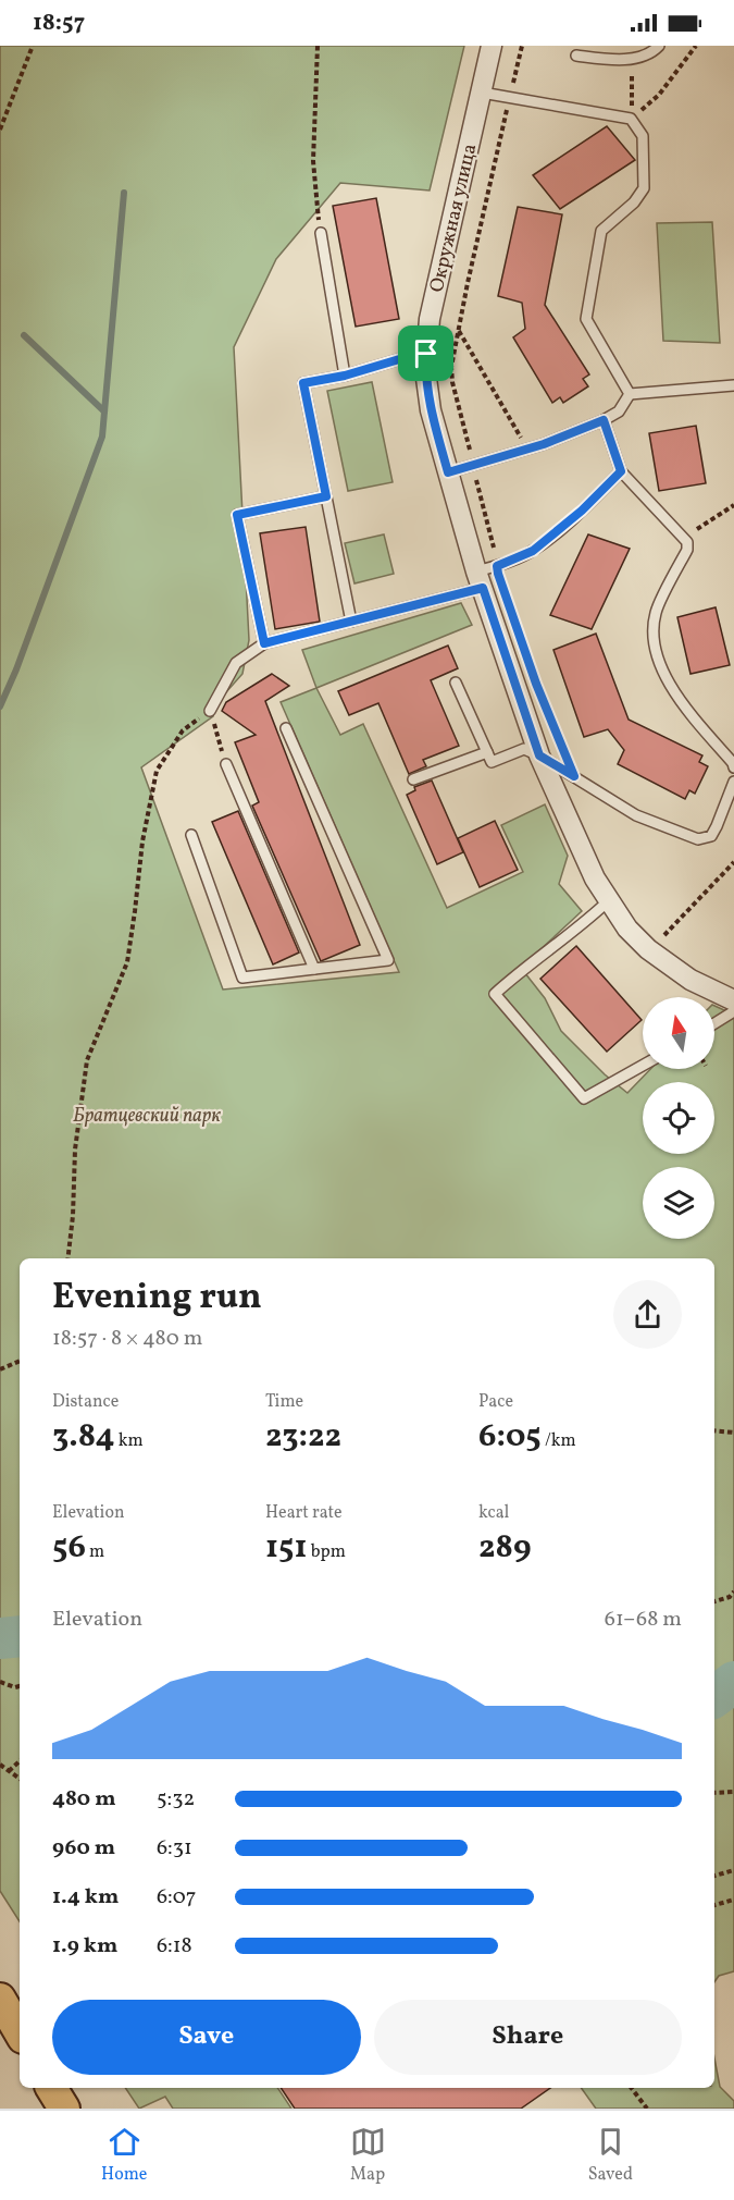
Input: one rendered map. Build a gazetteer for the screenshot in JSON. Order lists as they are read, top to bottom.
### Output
{
  "streets": {
    "street": ["Окружная улица"]
  },
  "parks": ["Братцевский парк"],
  "north": "top",
  "page": {
    "status": "18:57",
    "heading": ["Evening run", "18:57 · 8 × 480 m"],
    "stats": [
      ["Distance", "3.84 km"],
      ["Time", "23:22"],
      ["Pace", "6:05 /km"],
      ["Elevation", "56 m"],
      ["Heart rate", "151 bpm"],
      ["kcal", "289"]
    ],
    "chart": ["Elevation", "61–68 m"],
    "list": [
      {
        "name": "480 m",
        "note": "5:32"
      },
      {
        "name": "960 m",
        "note": "6:31"
      },
      {
        "name": "1.4 km",
        "note": "6:07"
      },
      {
        "name": "1.9 km",
        "note": "6:18"
      }
    ],
    "buttons": ["Save", "Share"],
    "tabs": ["Home", "Map", "Saved"]
  }
}
